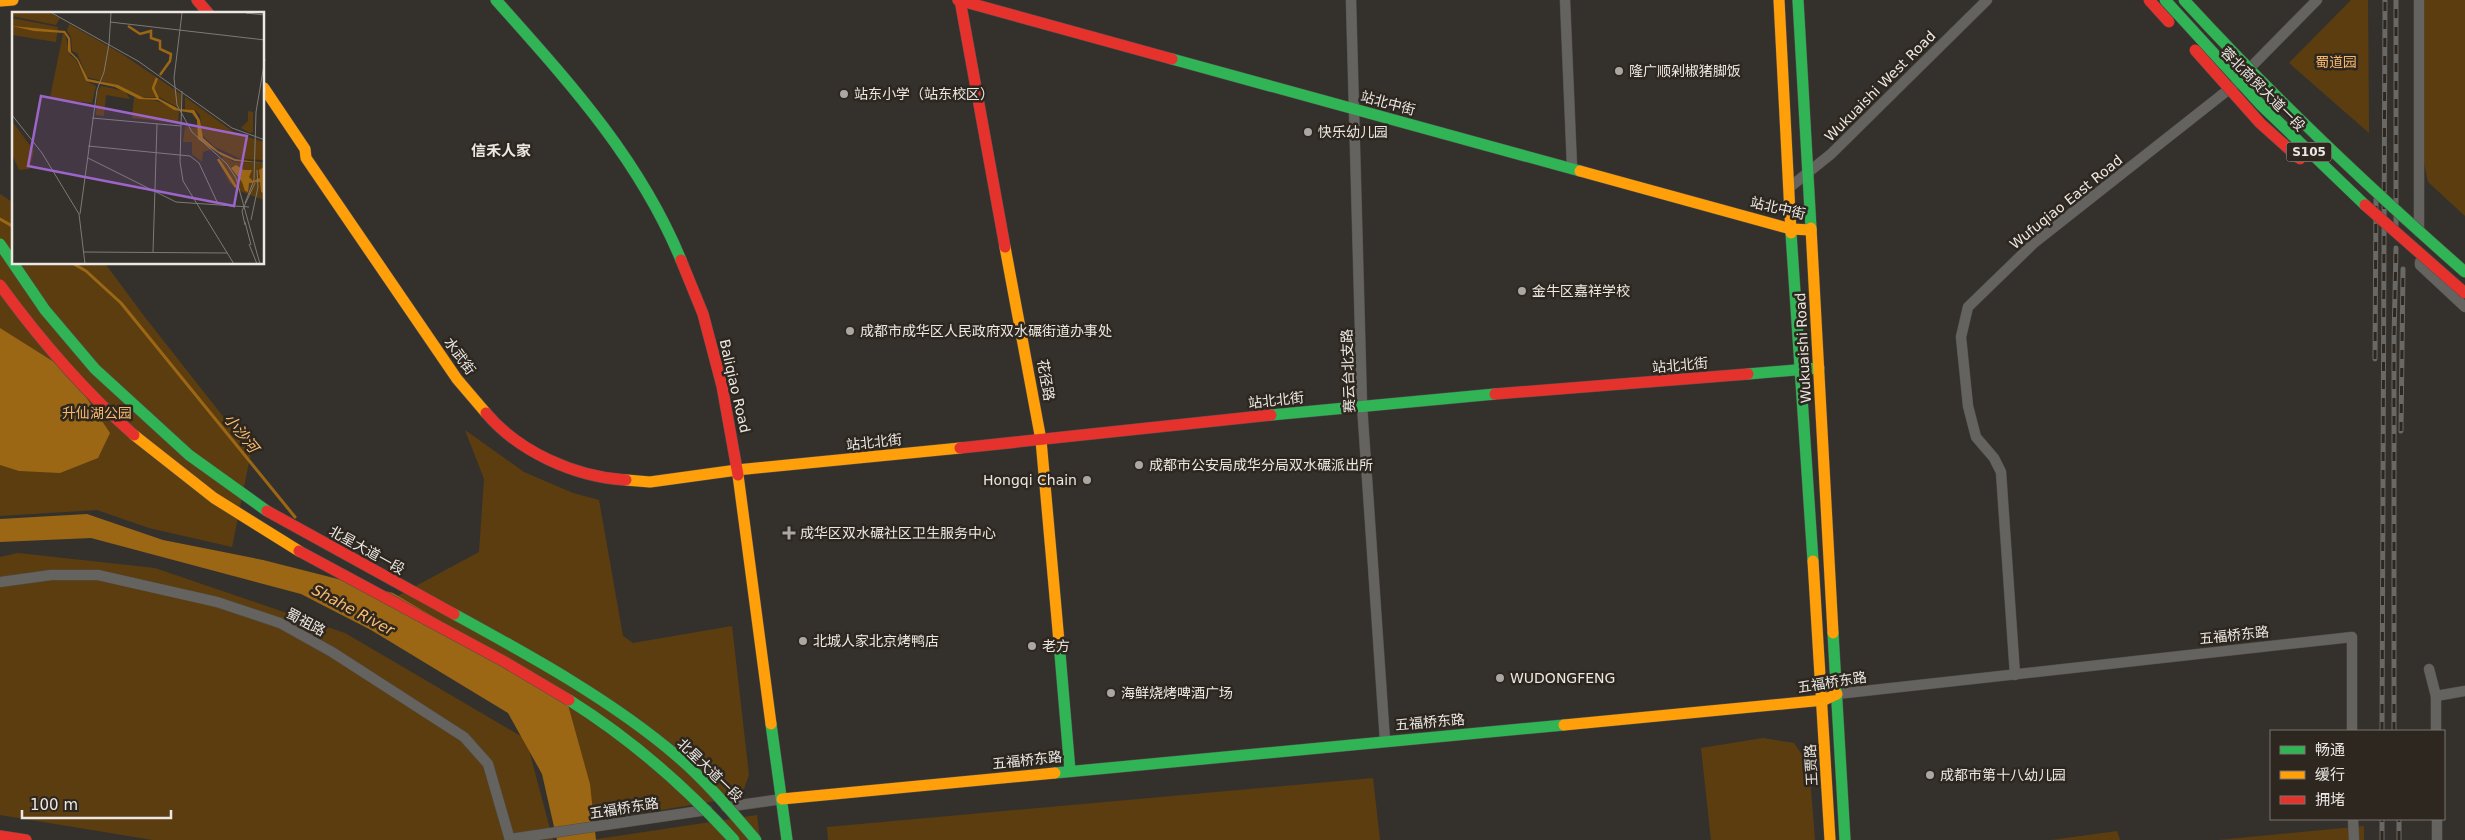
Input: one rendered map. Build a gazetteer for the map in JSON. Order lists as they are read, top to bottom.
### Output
{
  "streets": {
    "main road": [
      "蓉北商贸大道一段",
      "站北中街",
      "S105",
      "Wukuaishi Road",
      "水武街",
      "站北北街",
      "花径路",
      "Baliqiao Road",
      "北星大道一段",
      "五福桥东路",
      "王贾路"
    ],
    "street": [
      "Wukuaishi West Road",
      "Wufuqiao East Road",
      "赛云台北支路",
      "蜀祖路"
    ]
  },
  "crossings": [
    ["Wukuaishi West Road", "Wukuaishi Road"],
    ["蓉北商贸大道一段", "Wufuqiao East Road"],
    ["站北中街", "Wukuaishi Road"],
    ["站北中街", "赛云台北支路"],
    ["站北中街", "花径路"],
    ["Wufuqiao East Road", "五福桥东路"],
    ["Wukuaishi Road", "站北北街"],
    ["Wukuaishi Road", "五福桥东路"],
    ["Wukuaishi Road", "王贾路"],
    ["水武街", "站北北街"],
    ["水武街", "Baliqiao Road"],
    ["站北北街", "赛云台北支路"],
    ["站北北街", "花径路"],
    ["站北北街", "Baliqiao Road"],
    ["赛云台北支路", "五福桥东路"],
    ["花径路", "五福桥东路"],
    ["Baliqiao Road", "五福桥东路"],
    ["蜀祖路", "五福桥东路"],
    ["五福桥东路", "王贾路"]
  ],
  "districts": ["信禾人家"],
  "water": ["小沙河", "Shahe River"],
  "parks": ["蜀道园", "升仙湖公园"],
  "places": {
    "other": [
      "隆广顺剁椒猪脚饭",
      "站东小学（站东校区）",
      "快乐幼儿园",
      "金牛区嘉祥学校",
      "成都市成华区人民政府双水碾街道办事处",
      "成都市公安局成华分局双水碾派出所",
      "Hongqi Chain",
      "北城人家北京烤鸭店",
      "老方",
      "WUDONGFENG",
      "海鲜烧烤啤酒广场",
      "成都市第十八幼儿园"
    ],
    "health": ["成华区双水碾社区卫生服务中心"]
  },
  "legend": ["畅通", "缓行", "拥堵"],
  "scale_bar": "100 m"
}
